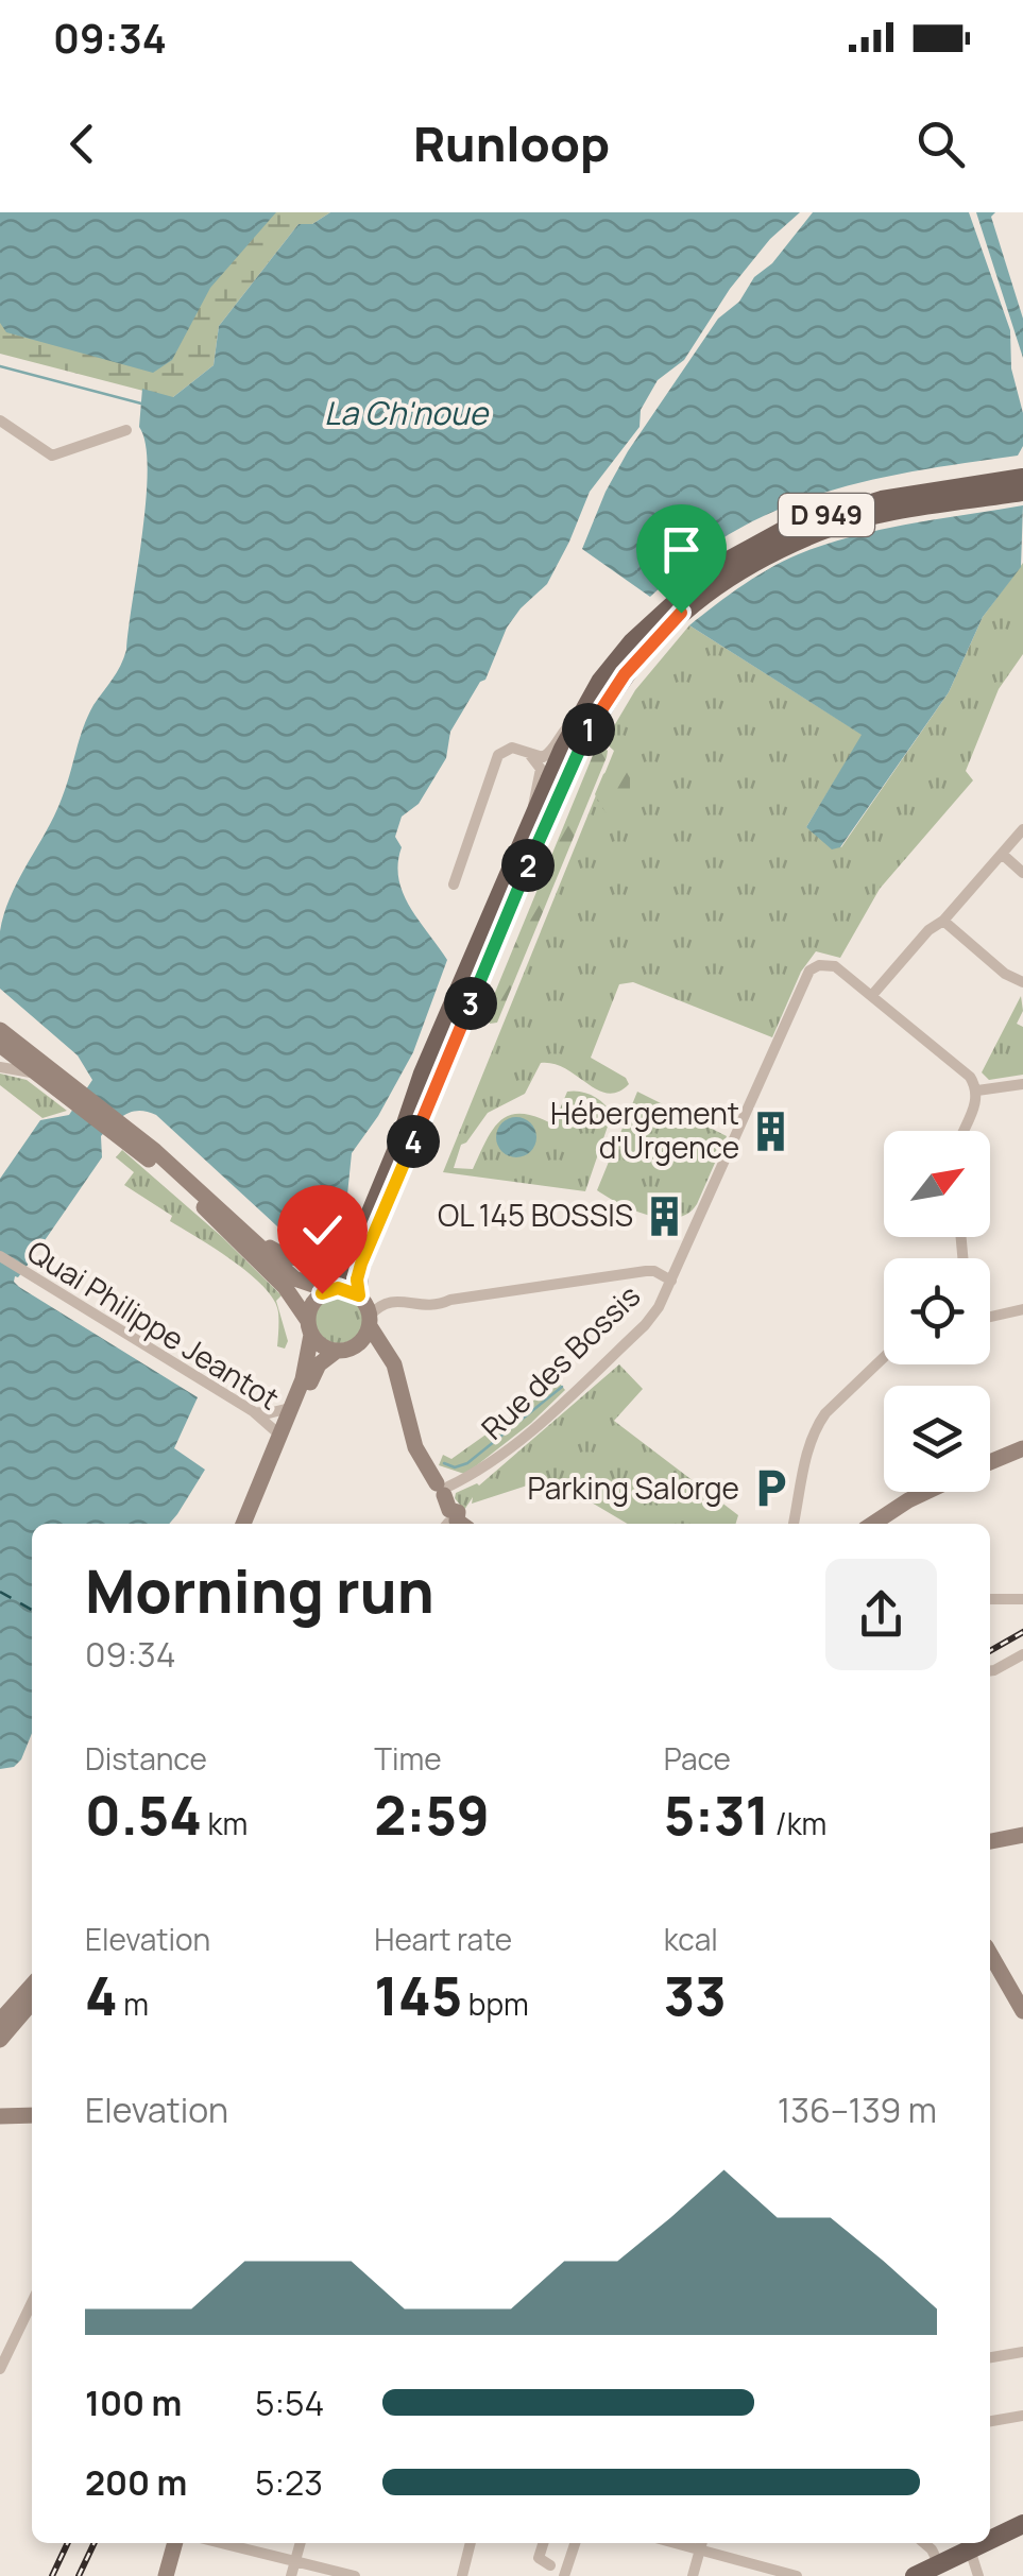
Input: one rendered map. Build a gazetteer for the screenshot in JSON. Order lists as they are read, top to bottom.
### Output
{
  "streets": {
    "main road": ["D 949"],
    "street": ["Quai Philippe Jeantot", "Rue des Bossis"]
  },
  "water": ["La Ch'noue"],
  "places": {
    "building": ["Hébergement d'Urgence", "OL 145 BOSSIS"],
    "parking": ["Parking Salorge"]
  },
  "north": "top right",
  "page": {
    "status": "09:34",
    "header": "Runloop",
    "pins": [
      "1",
      "2",
      "3",
      "4"
    ],
    "heading": ["Morning run", "09:34"],
    "stats": [
      ["Distance", "0.54 km"],
      ["Time", "2:59"],
      ["Pace", "5:31 /km"],
      ["Elevation", "4 m"],
      ["Heart rate", "145 bpm"],
      ["kcal", "33"]
    ],
    "chart": ["Elevation", "136–139 m"],
    "list": [
      {
        "name": "100 m",
        "note": "5:54"
      },
      {
        "name": "200 m",
        "note": "5:23"
      }
    ]
  }
}
